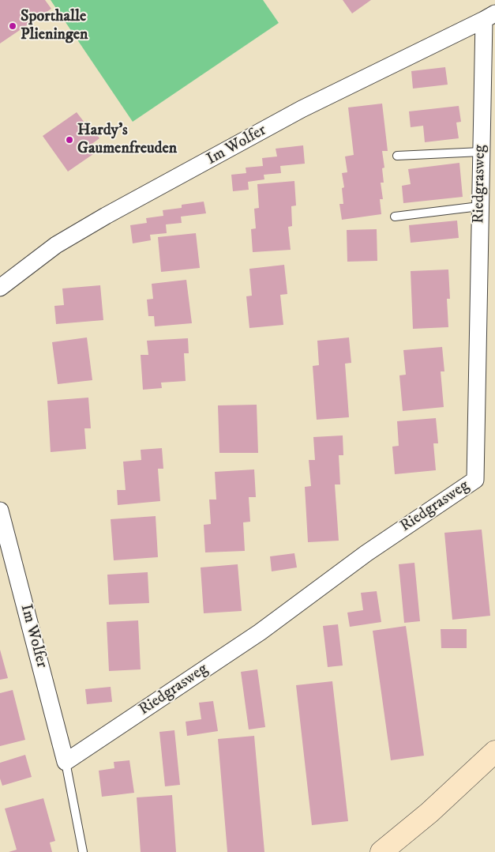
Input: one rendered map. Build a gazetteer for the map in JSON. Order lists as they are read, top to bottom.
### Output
{
  "streets": {
    "street": ["Im Wolfer", "Riedgrasweg"]
  },
  "crossings": [
    ["Im Wolfer", "Riedgrasweg"]
  ],
  "places": ["Sporthalle Plieningen", "Hardy's Gaumenfreuden"]
}
